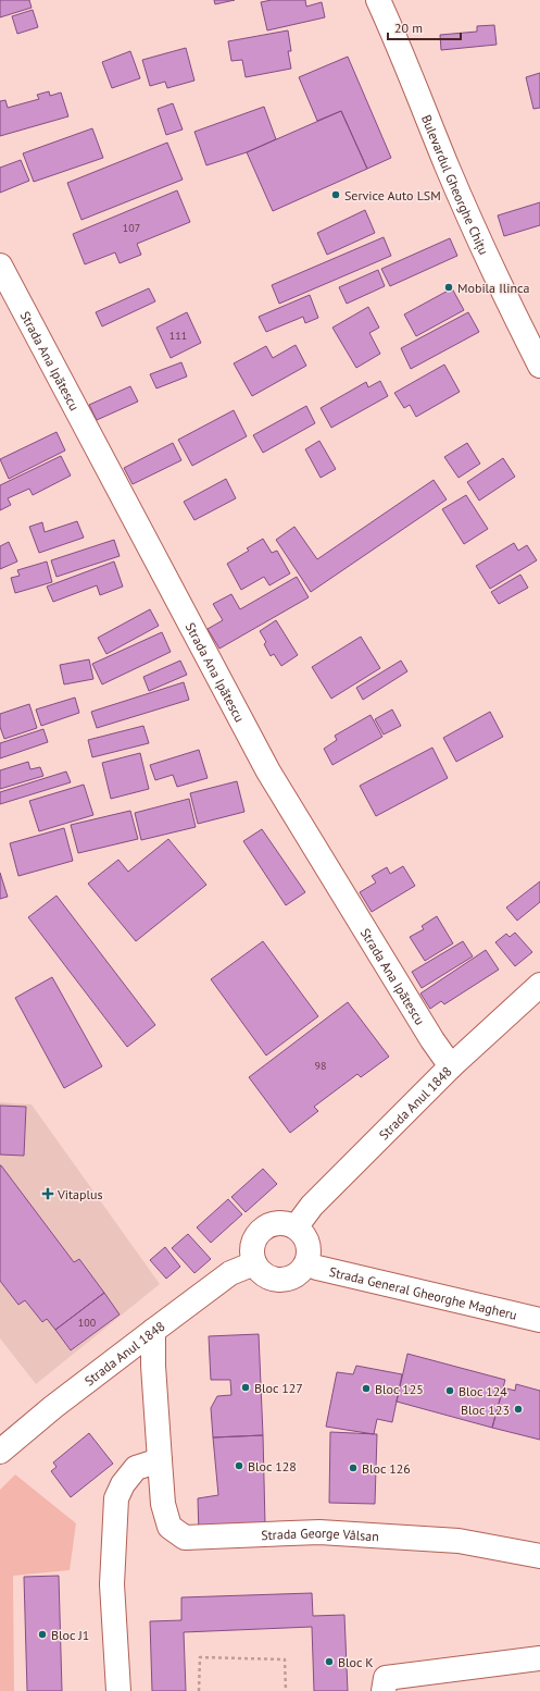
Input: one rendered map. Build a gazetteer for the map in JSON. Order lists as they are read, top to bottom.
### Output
{
  "streets": {
    "street": [
      "Bulevardul Gheorghe Chițu",
      "Strada Ana Ipătescu",
      "Strada Anul 1848",
      "Strada General Gheorghe Magheru",
      "Strada George Vâlsan"
    ]
  },
  "crossings": [
    ["Strada Ana Ipătescu", "Strada Anul 1848"],
    ["Strada Anul 1848", "Strada General Gheorghe Magheru"],
    ["Strada Anul 1848", "Strada George Vâlsan"]
  ],
  "places": {
    "other": [
      "Service Auto LSM",
      "Mobila Ilinca",
      "Bloc 127",
      "Bloc 125",
      "Bloc 124",
      "Bloc 123",
      "Bloc 128",
      "Bloc 126",
      "Bloc J1",
      "Bloc K"
    ],
    "health": ["Vitaplus"]
  },
  "house_numbers": [
    "107",
    "111",
    "98",
    "100"
  ],
  "scale_bar": "20 m"
}
